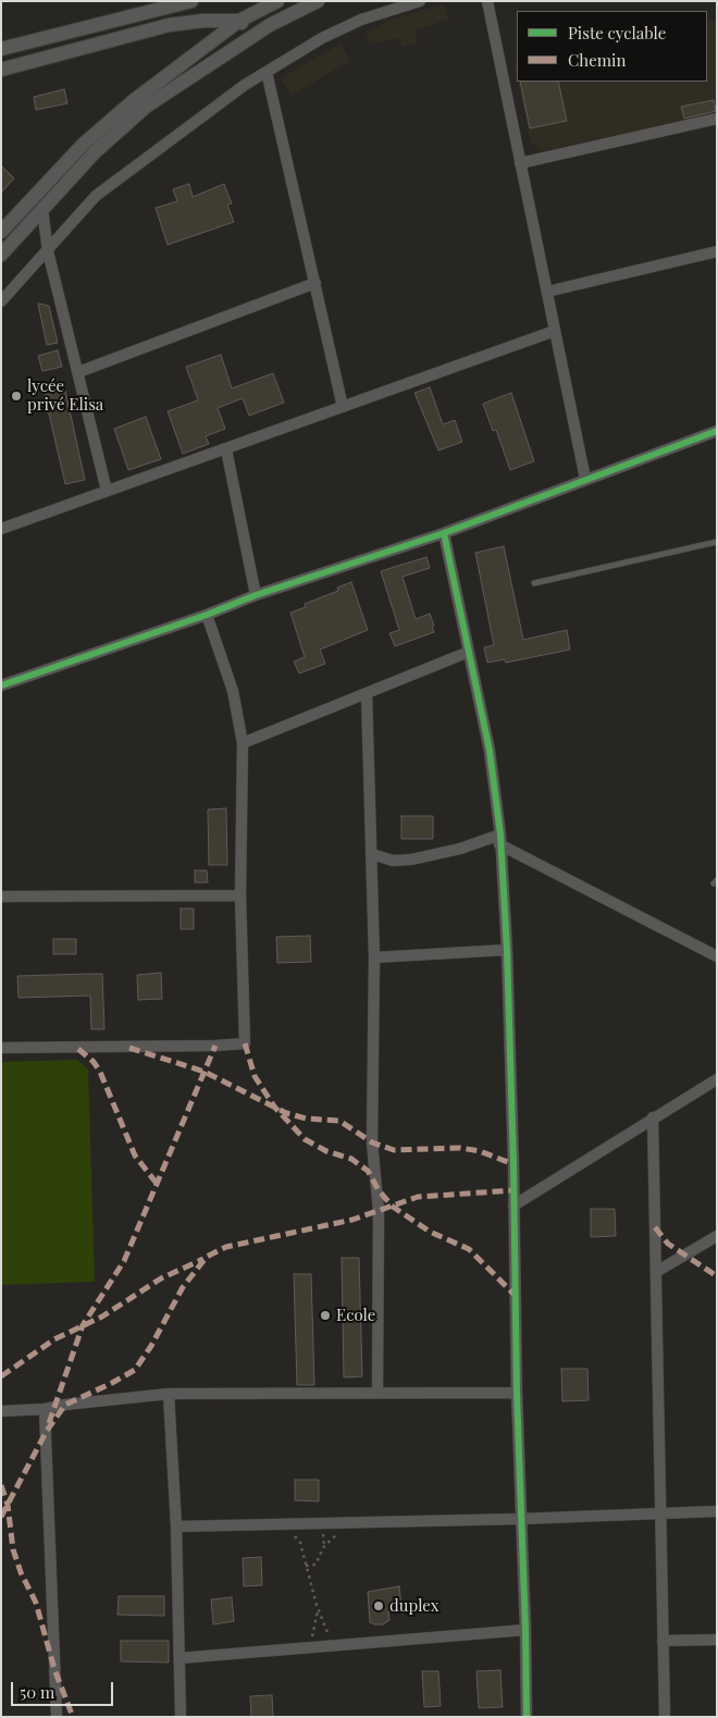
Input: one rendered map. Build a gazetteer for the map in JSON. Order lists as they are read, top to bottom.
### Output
{
  "places": ["lycée privé Elisa", "Ecole", "duplex"],
  "legend": ["Piste cyclable", "Chemin"],
  "scale_bar": "50 m"
}
